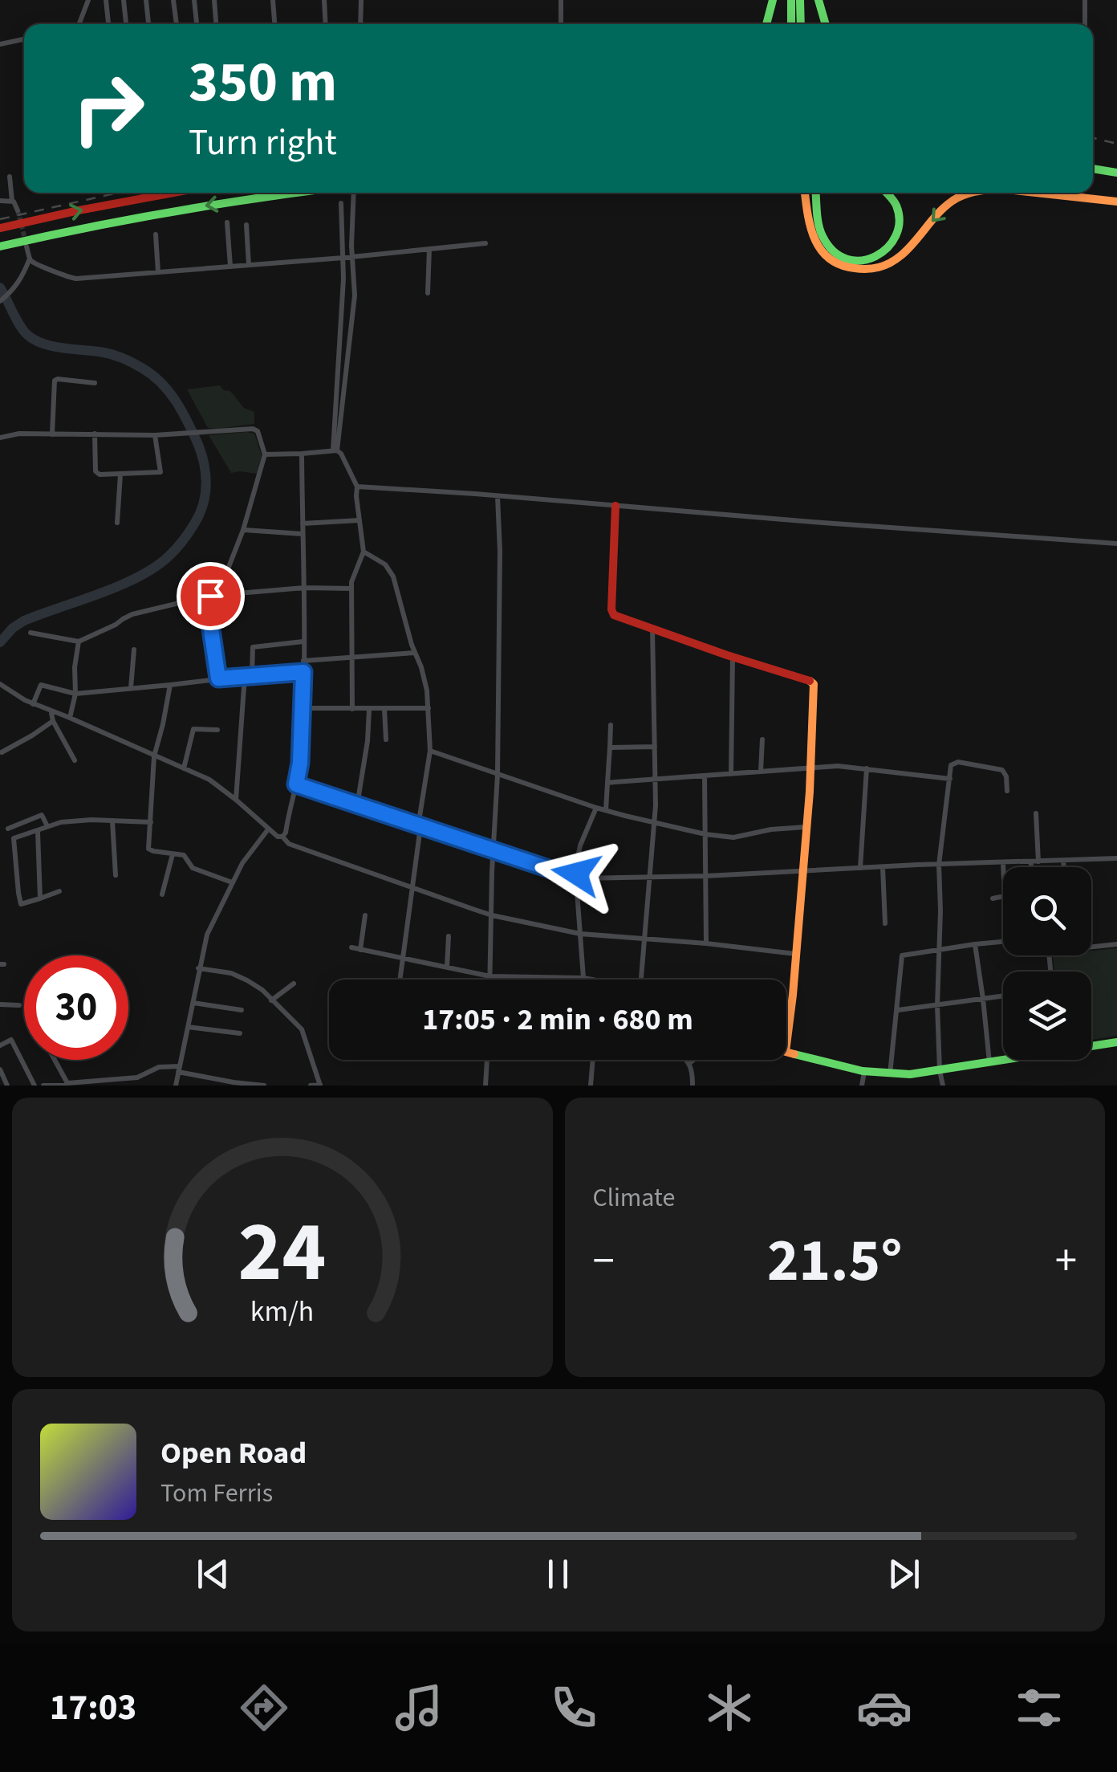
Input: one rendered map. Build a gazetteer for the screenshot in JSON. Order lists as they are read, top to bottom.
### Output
{
  "page": {
    "turn": ["350 m", "Turn right"],
    "limit": "30",
    "trip": "17:05 · 2 min · 680 m",
    "tile": "Climate",
    "heat": ["−", "21.5°", "+"],
    "song": ["Open Road", "Tom Ferris"],
    "tabs": "17:03",
    "gauge": ["24", "km/h"]
  }
}
